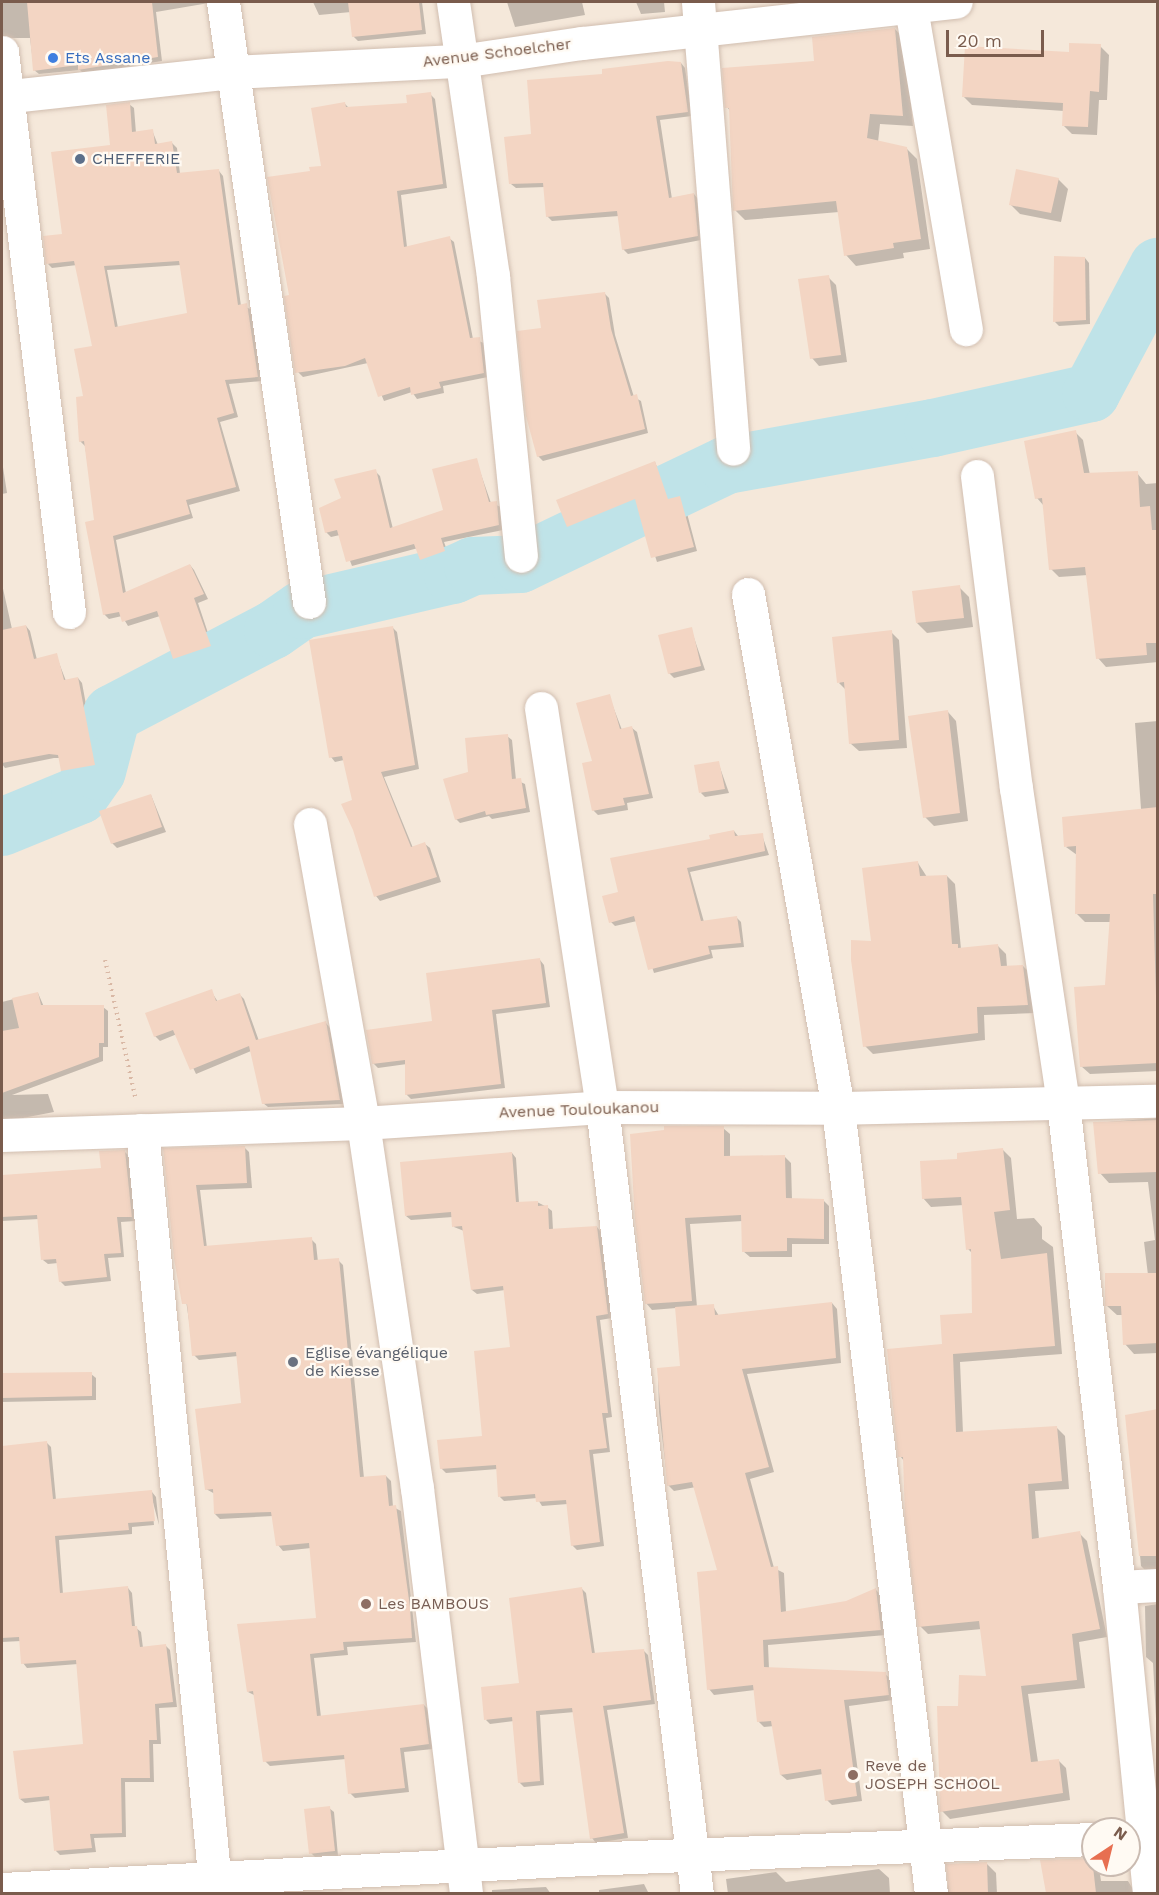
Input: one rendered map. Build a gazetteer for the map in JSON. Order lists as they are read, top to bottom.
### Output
{
  "streets": {
    "street": ["Avenue Schoelcher", "Avenue Touloukanou"]
  },
  "places": [
    "Ets Assane",
    "CHEFFERIE",
    "Eglise évangélique de Kiesse",
    "Les BAMBOUS",
    "Reve de JOSEPH SCHOOL"
  ],
  "scale_bar": "20 m",
  "north": "top right"
}
